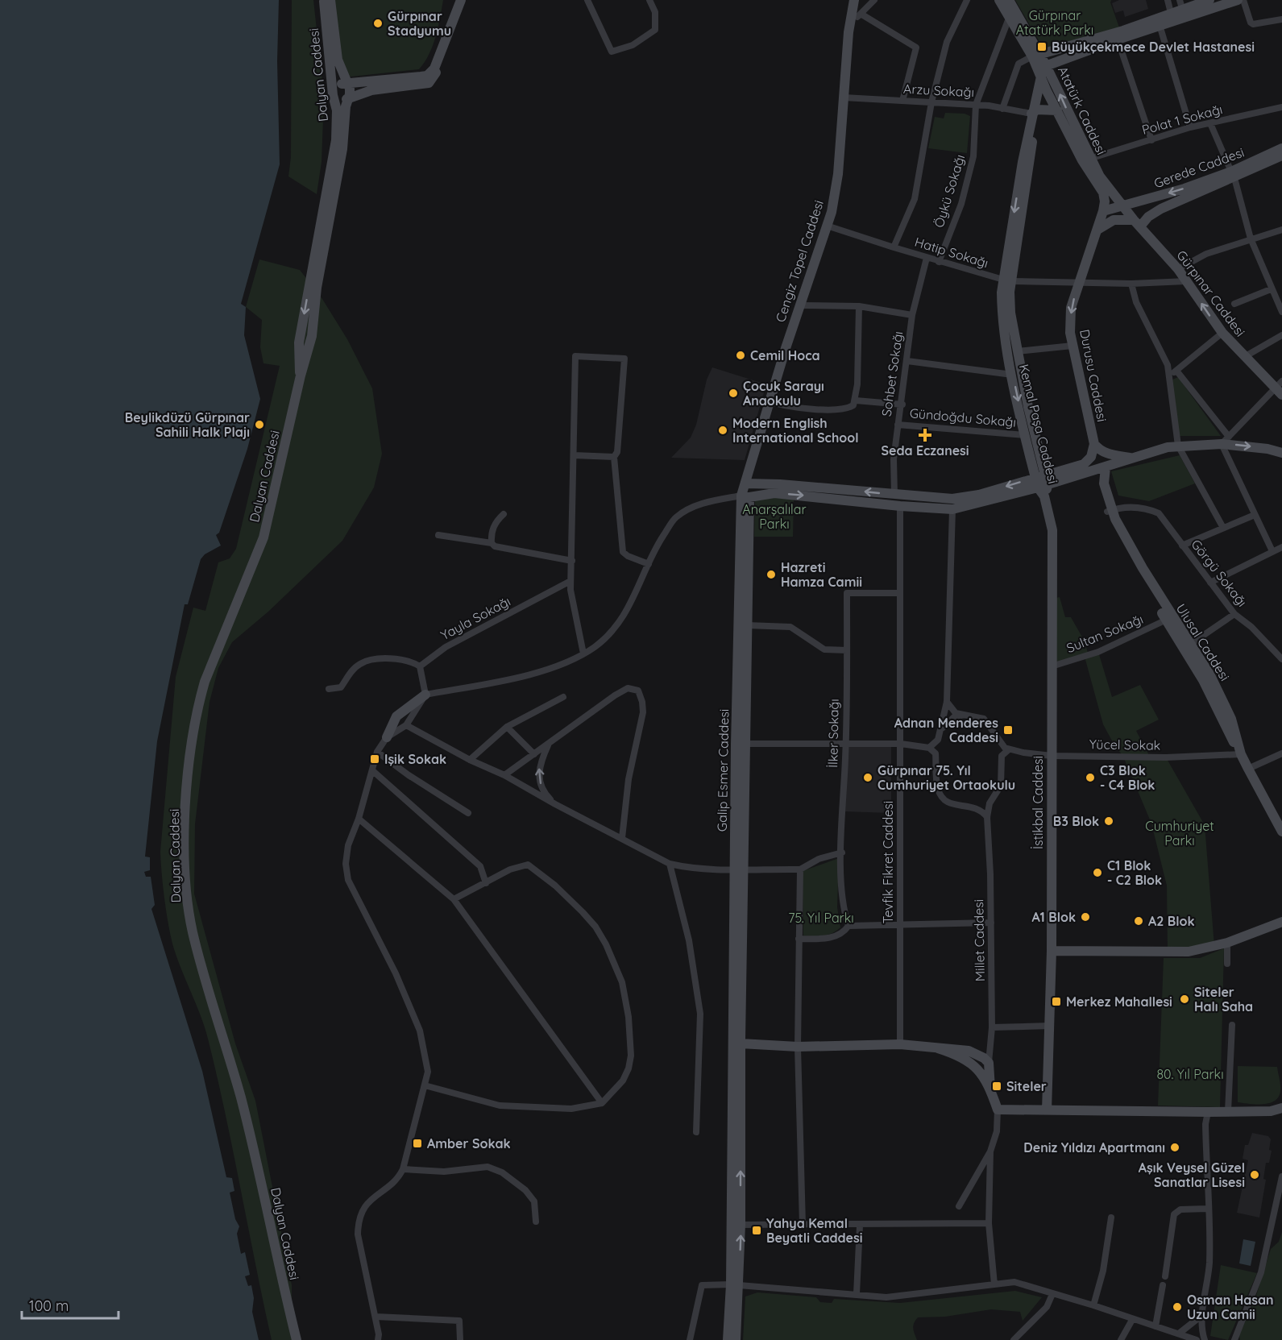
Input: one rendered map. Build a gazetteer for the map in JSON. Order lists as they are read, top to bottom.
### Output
{
  "streets": {
    "street": [
      "Dalyan Caddesi",
      "Arzu Sokağı",
      "Atatürk Caddesi",
      "Polat 1 Sokağı",
      "Gerede Caddesi",
      "Öykü Sokağı",
      "Hatip Sokağı",
      "Cengiz Topel Caddesi",
      "Gürpınar Caddesi",
      "Sohbet Sokağı",
      "Durusu Caddesi",
      "Gündoğdu Sokağı",
      "Kemal Paşa Caddesi",
      "Görgü Sokağı",
      "Yayla Sokağı",
      "Sultan Sokağı",
      "İlker Sokağı",
      "Yücel Sokak",
      "Galip Esmer Caddesi",
      "İstikbal Caddesi",
      "Tevfik Fikret Caddesi",
      "Millet Caddesi"
    ]
  },
  "crossings": [
    ["Arzu Sokağı", "Öykü Sokağı"],
    ["Arzu Sokağı", "Cengiz Topel Caddesi"],
    ["Arzu Sokağı", "Kemal Paşa Caddesi"],
    ["Atatürk Caddesi", "Polat 1 Sokağı"],
    ["Atatürk Caddesi", "Gerede Caddesi"],
    ["Atatürk Caddesi", "Öykü Sokağı"],
    ["Atatürk Caddesi", "Gürpınar Caddesi"],
    ["Atatürk Caddesi", "Durusu Caddesi"],
    ["Atatürk Caddesi", "Kemal Paşa Caddesi"],
    ["Gerede Caddesi", "Gürpınar Caddesi"],
    ["Öykü Sokağı", "Hatip Sokağı"],
    ["Hatip Sokağı", "Cengiz Topel Caddesi"],
    ["Hatip Sokağı", "Gürpınar Caddesi"],
    ["Hatip Sokağı", "Sohbet Sokağı"],
    ["Hatip Sokağı", "Durusu Caddesi"],
    ["Hatip Sokağı", "Kemal Paşa Caddesi"],
    ["Cengiz Topel Caddesi", "Galip Esmer Caddesi"],
    ["Sohbet Sokağı", "Gündoğdu Sokağı"],
    ["Gündoğdu Sokağı", "Kemal Paşa Caddesi"],
    ["Kemal Paşa Caddesi", "İstikbal Caddesi"],
    ["Sultan Sokağı", "İstikbal Caddesi"],
    ["İlker Sokağı", "Tevfik Fikret Caddesi"],
    ["Yücel Sokak", "İstikbal Caddesi"]
  ],
  "parks": [
    "Gürpınar Atatürk Parkı",
    "Anarşalılar Parkı",
    "Cumhuriyet Parkı",
    "75. Yıl Parkı",
    "80. Yıl Parkı"
  ],
  "places": {
    "other": [
      "Gürpınar Stadyumu",
      "Cemil Hoca",
      "Çocuk Sarayı Anaokulu",
      "Beylikdüzü Gürpınar Sahili Halk Plajı",
      "Modern English International School",
      "Hazreti Hamza Camii",
      "Gürpınar 75. Yıl Cumhuriyet Ortaokulu",
      "C3 Blok - C4 Blok",
      "B3 Blok",
      "C1 Blok - C2 Blok",
      "A1 Blok",
      "A2 Blok",
      "Siteler Halı Saha",
      "Deniz Yıldızı Apartmanı",
      "Aşık Veysel Güzel Sanatlar Lisesi",
      "Osman Hasan Uzun Camii"
    ],
    "transit": [
      "Büyükçekmece Devlet Hastanesi",
      "Adnan Menderes Caddesi",
      "Işik Sokak",
      "Merkez Mahallesi",
      "Siteler",
      "Amber Sokak",
      "Yahya Kemal Beyatli Caddesi"
    ],
    "health": ["Seda Eczanesi"]
  },
  "scale_bar": "100 m"
}
